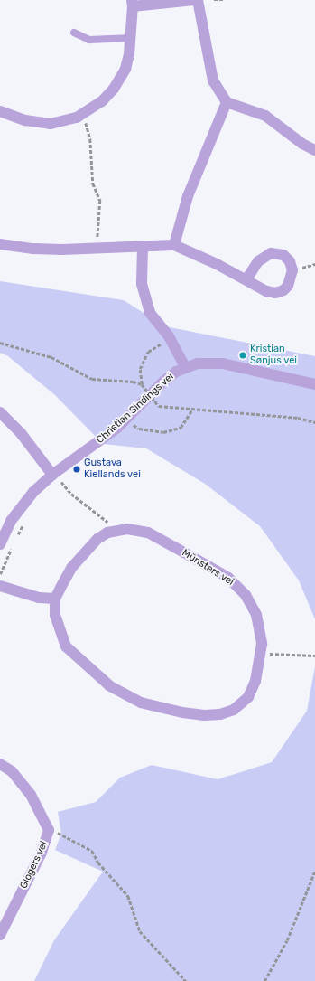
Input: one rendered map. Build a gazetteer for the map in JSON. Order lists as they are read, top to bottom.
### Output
{
  "streets": {
    "street": ["Christian Sindings vei", "Münsters vei", "Glogers vei"]
  },
  "places": ["Kristian Sønjus vei", "Gustava Kiellands vei"]
}
